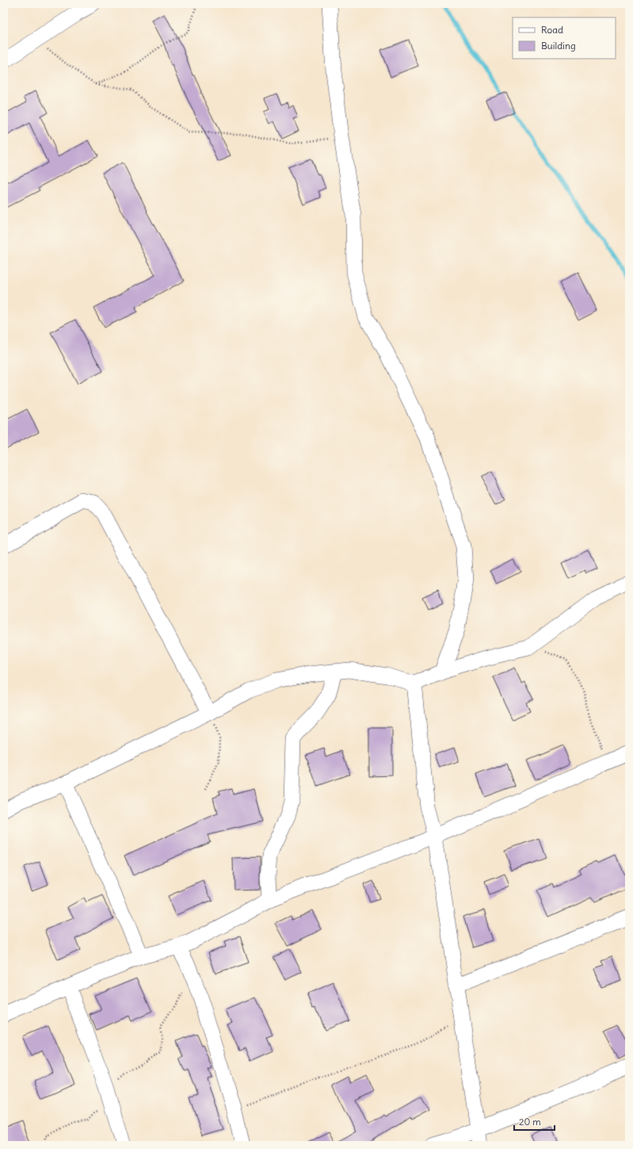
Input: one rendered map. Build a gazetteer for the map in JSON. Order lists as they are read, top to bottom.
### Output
{
  "legend": ["Road", "Building"],
  "scale_bar": "20 m"
}
